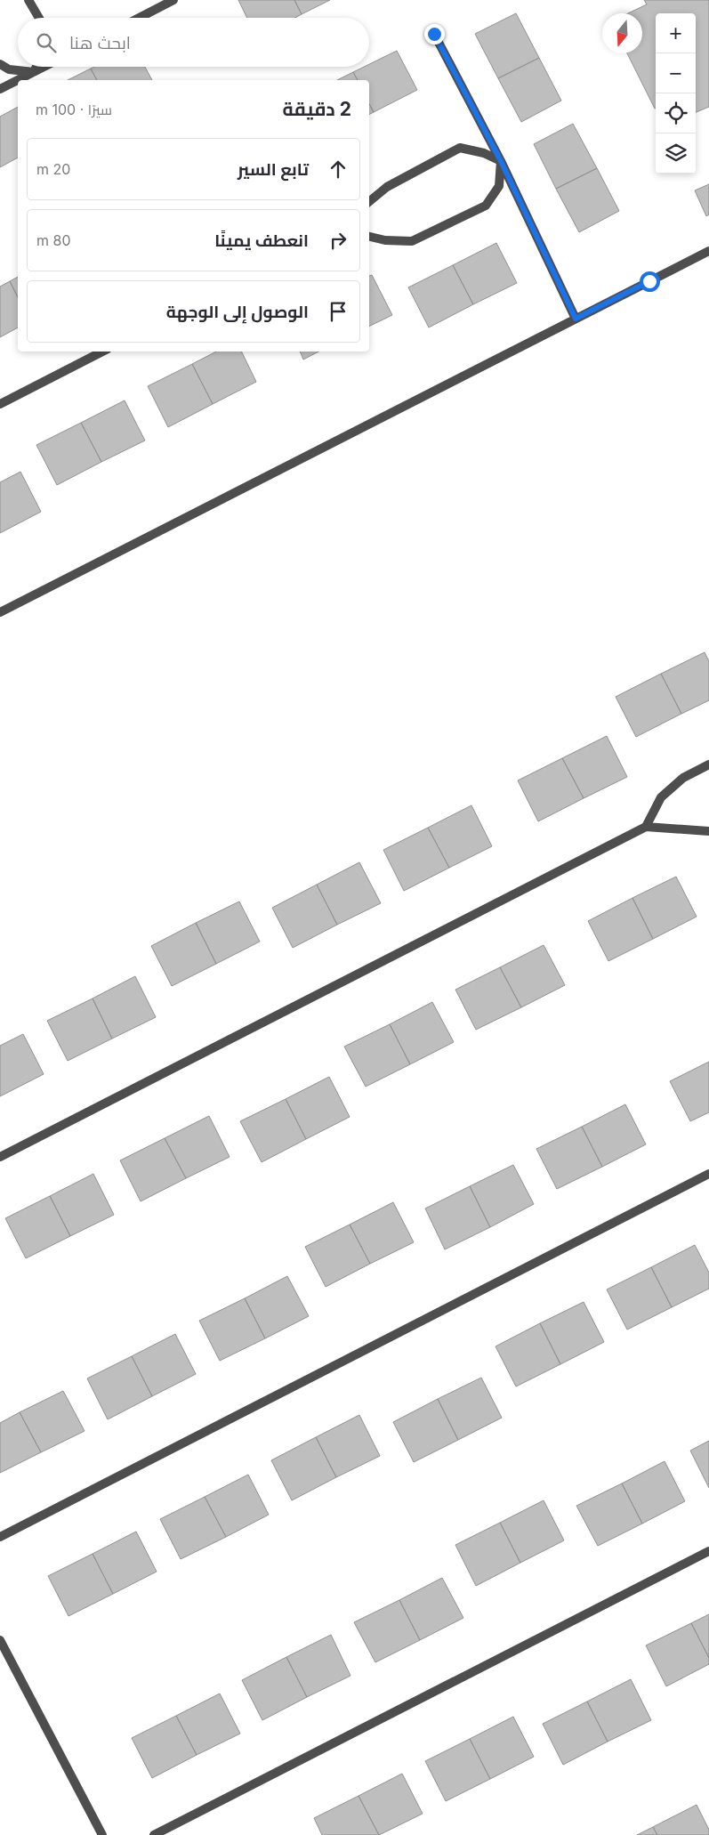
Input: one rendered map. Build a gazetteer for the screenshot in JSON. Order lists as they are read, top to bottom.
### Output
{
  "north": "bottom",
  "page": {
    "map_buttons": ["+", "−"],
    "search": "ابحث هنا",
    "heading": ["2 دقيقة", "سيرًا · 100 m"],
    "list": [
      ["تابع السير", "20 m"],
      ["انعطف يمينًا", "80 m"],
      "الوصول إلى الوجهة"
    ]
  }
}
